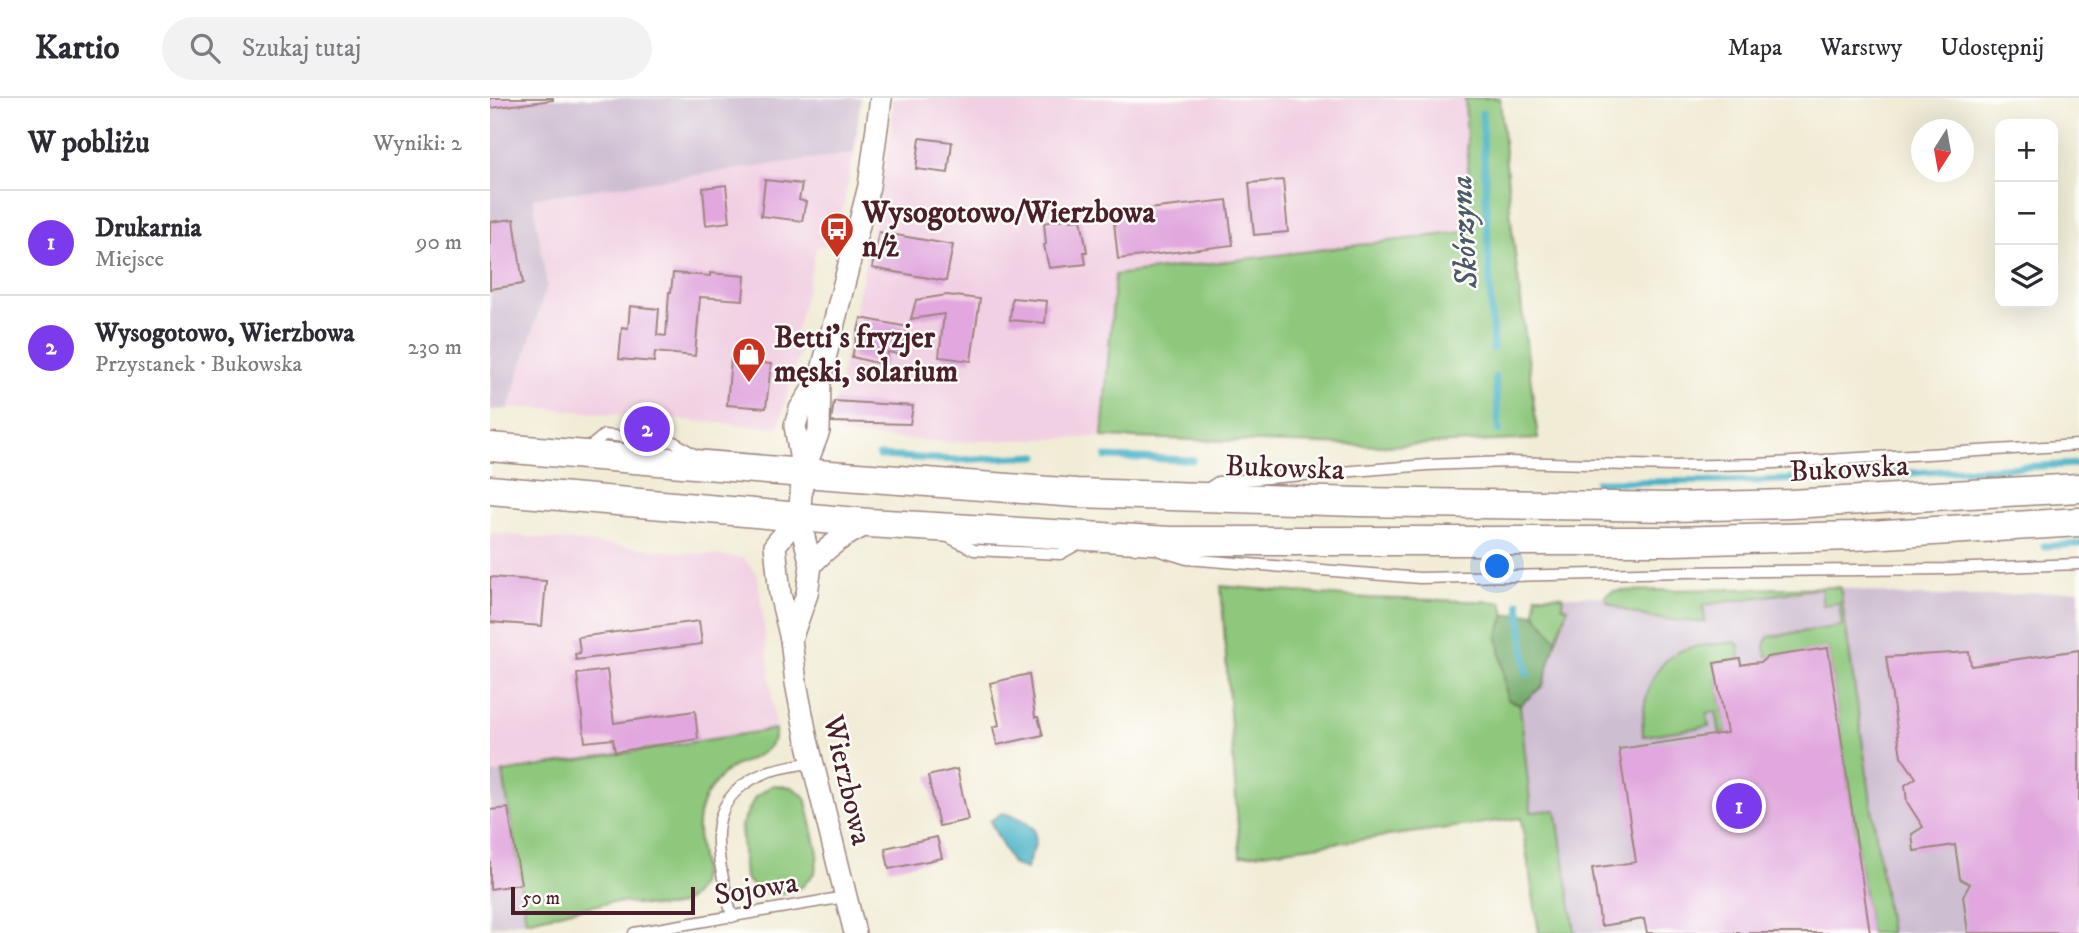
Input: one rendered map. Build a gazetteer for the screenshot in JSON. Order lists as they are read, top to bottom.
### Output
{
  "streets": {
    "main road": ["Bukowska"],
    "street": ["Wierzbowa"],
    "lane": ["Sojowa"]
  },
  "crossings": [
    ["Bukowska", "Wierzbowa"],
    ["Wierzbowa", "Sojowa"]
  ],
  "water": ["Skórzyna"],
  "places": {
    "bus stop": ["Wysogotowo/Wierzbowa n/ż"],
    "shop": ["Betti's fryzjer męski, solarium"]
  },
  "scale_bar": "50 m",
  "north": "bottom",
  "page": {
    "header": "Kartio",
    "search": "Szukaj tutaj",
    "nav": ["Mapa", "Warstwy", "Udostępnij"],
    "heading": ["W pobliżu", "Wyniki: 2"],
    "map_buttons": ["+", "−"],
    "list": [
      {
        "mark": "1",
        "name": "Drukarnia",
        "note": "Miejsce",
        "value": "90 m"
      },
      {
        "mark": "2",
        "name": "Wysogotowo, Wierzbowa",
        "note": "Przystanek · Bukowska",
        "value": "230 m"
      }
    ],
    "pins": ["2", "1"],
    "scale": "50 m"
  }
}
